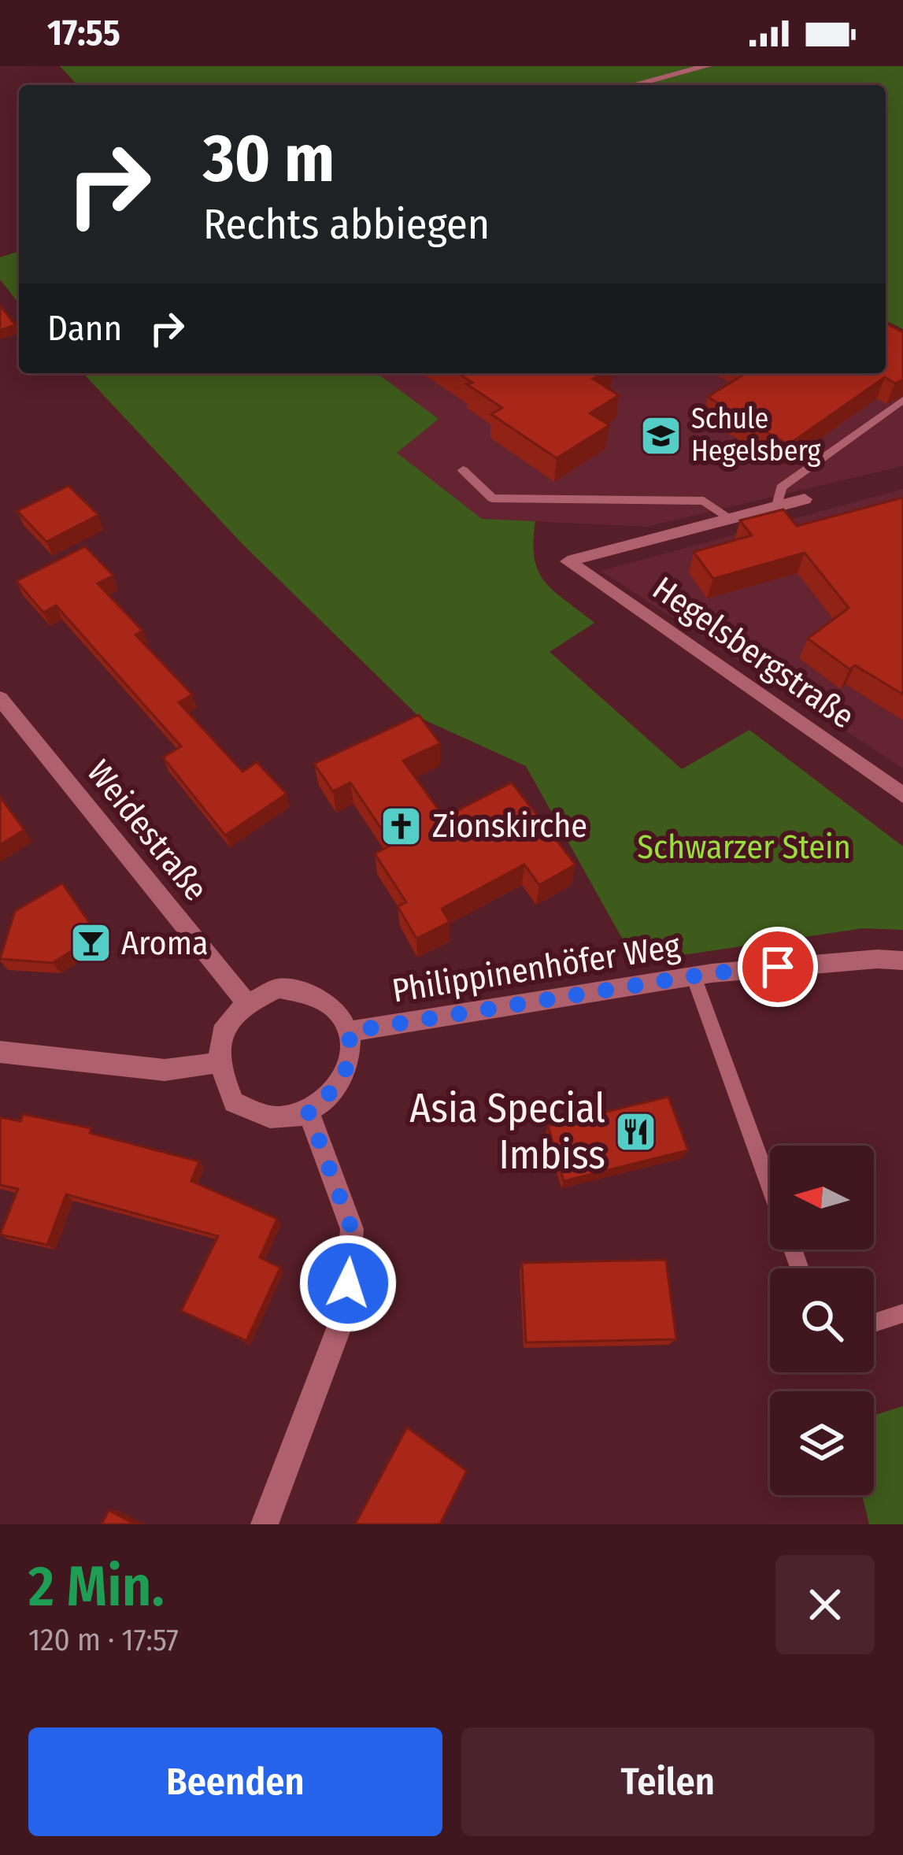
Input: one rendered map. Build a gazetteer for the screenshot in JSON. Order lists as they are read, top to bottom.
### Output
{
  "streets": {
    "street": ["Hegelsbergstraße", "Weidestraße", "Philippinenhöfer Weg"]
  },
  "crossings": [
    ["Weidestraße", "Philippinenhöfer Weg"]
  ],
  "parks": ["Schwarzer Stein"],
  "places": {
    "school or university": ["Schule Hegelsberg"],
    "church": ["Zionskirche"],
    "bar": ["Aroma"],
    "restaurant": ["Asia Special Imbiss"]
  },
  "north": "left",
  "page": {
    "status": "17:55",
    "turn": ["30 m", "Rechts abbiegen"],
    "then": "Dann",
    "heading": ["2 Min.", "120 m · 17:57"],
    "buttons": ["Beenden", "Teilen"]
  }
}
